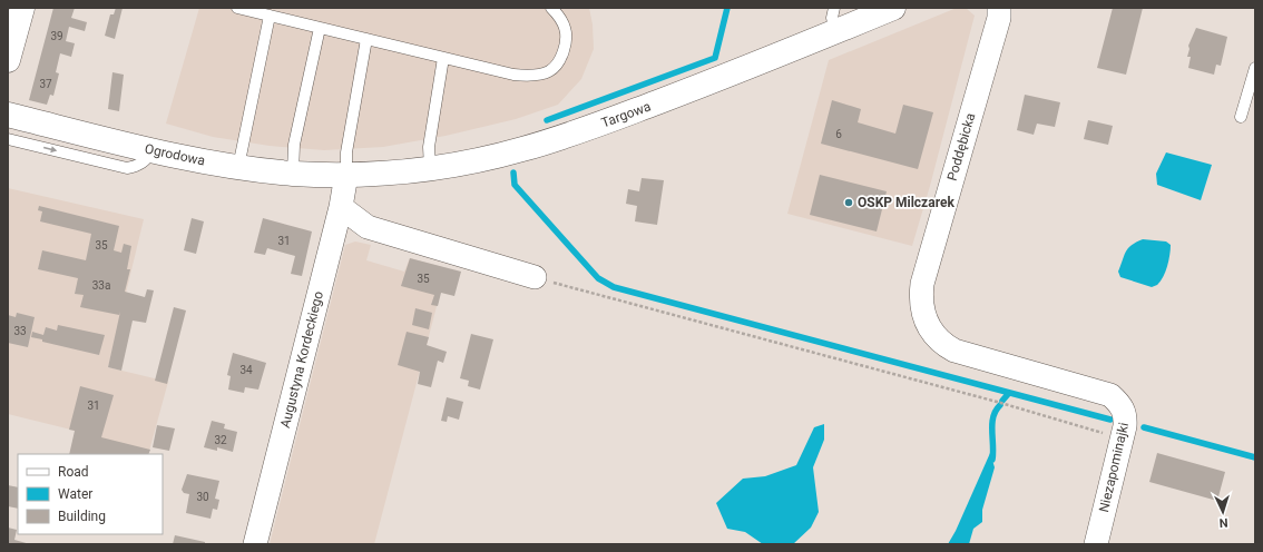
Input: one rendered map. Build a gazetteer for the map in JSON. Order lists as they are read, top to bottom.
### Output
{
  "streets": {
    "main road": ["Targowa", "Ogrodowa"],
    "street": ["Poddębicka", "Augustyna Kordeckiego", "Niezapominajki"]
  },
  "crossings": [
    ["Targowa", "Ogrodowa"],
    ["Targowa", "Augustyna Kordeckiego"],
    ["Poddębicka", "Niezapominajki"],
    ["Ogrodowa", "Augustyna Kordeckiego"]
  ],
  "places": ["OSKP Milczarek"],
  "house_numbers": [
    "39",
    "37",
    "6",
    "31",
    "35",
    "35",
    "33a",
    "33",
    "34",
    "31",
    "32",
    "30"
  ],
  "legend": ["Road", "Water", "Building"],
  "north": "bottom"
}
